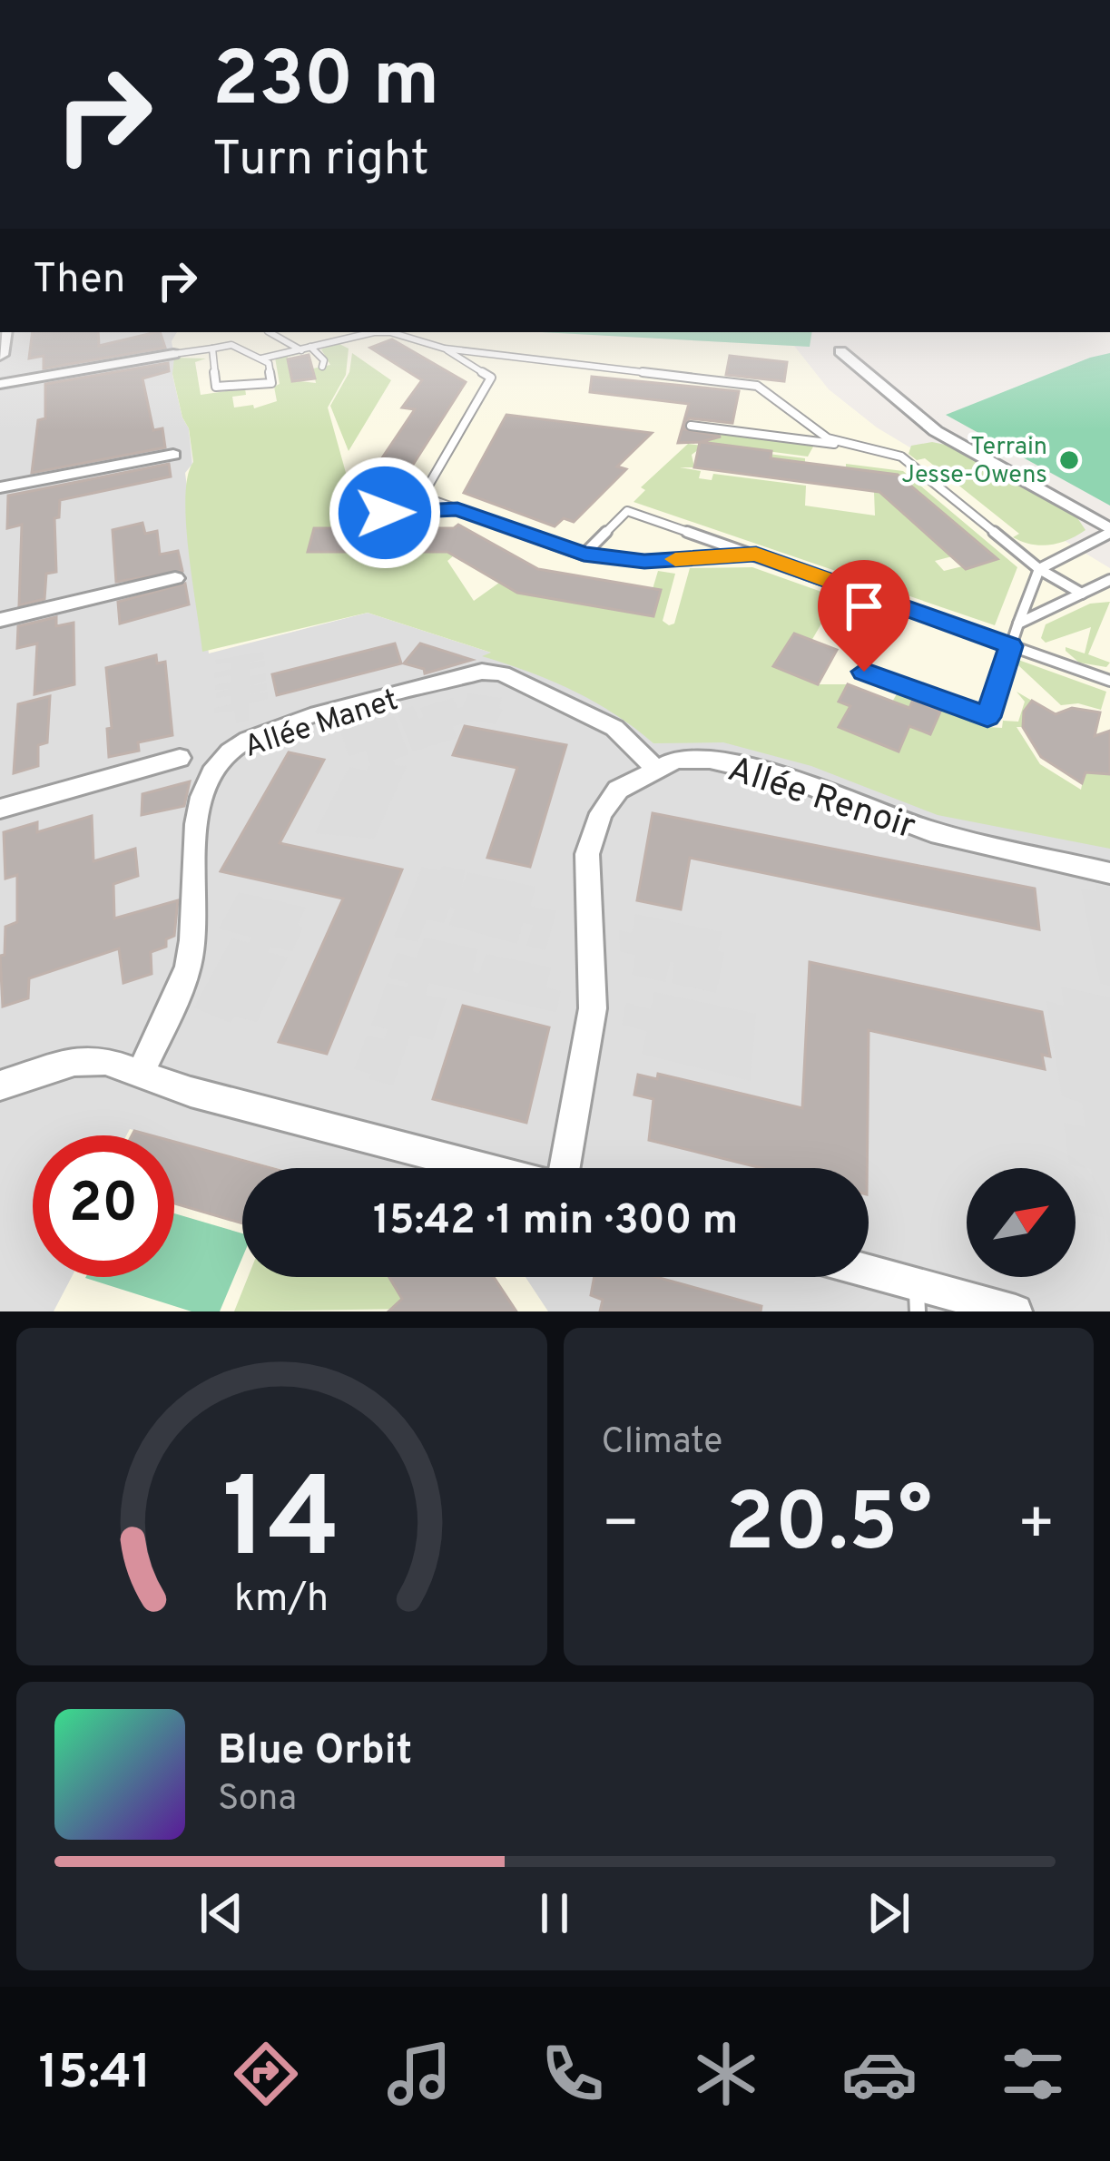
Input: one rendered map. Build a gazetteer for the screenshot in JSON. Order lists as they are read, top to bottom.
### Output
{
  "streets": {
    "street": ["Allée Manet", "Allée Renoir"]
  },
  "crossings": [
    ["Allée Manet", "Allée Renoir"]
  ],
  "places": ["Terrain Jesse-Owens"],
  "north": "top right",
  "page": {
    "turn": ["230 m", "Turn right"],
    "then": "Then",
    "limit": "20",
    "trip": "15:42 · 1 min · 300 m",
    "tile": "Climate",
    "heat": ["−", "20.5°", "+"],
    "song": ["Blue Orbit", "Sona"],
    "tabs": "15:41",
    "gauge": ["14", "km/h"]
  }
}
